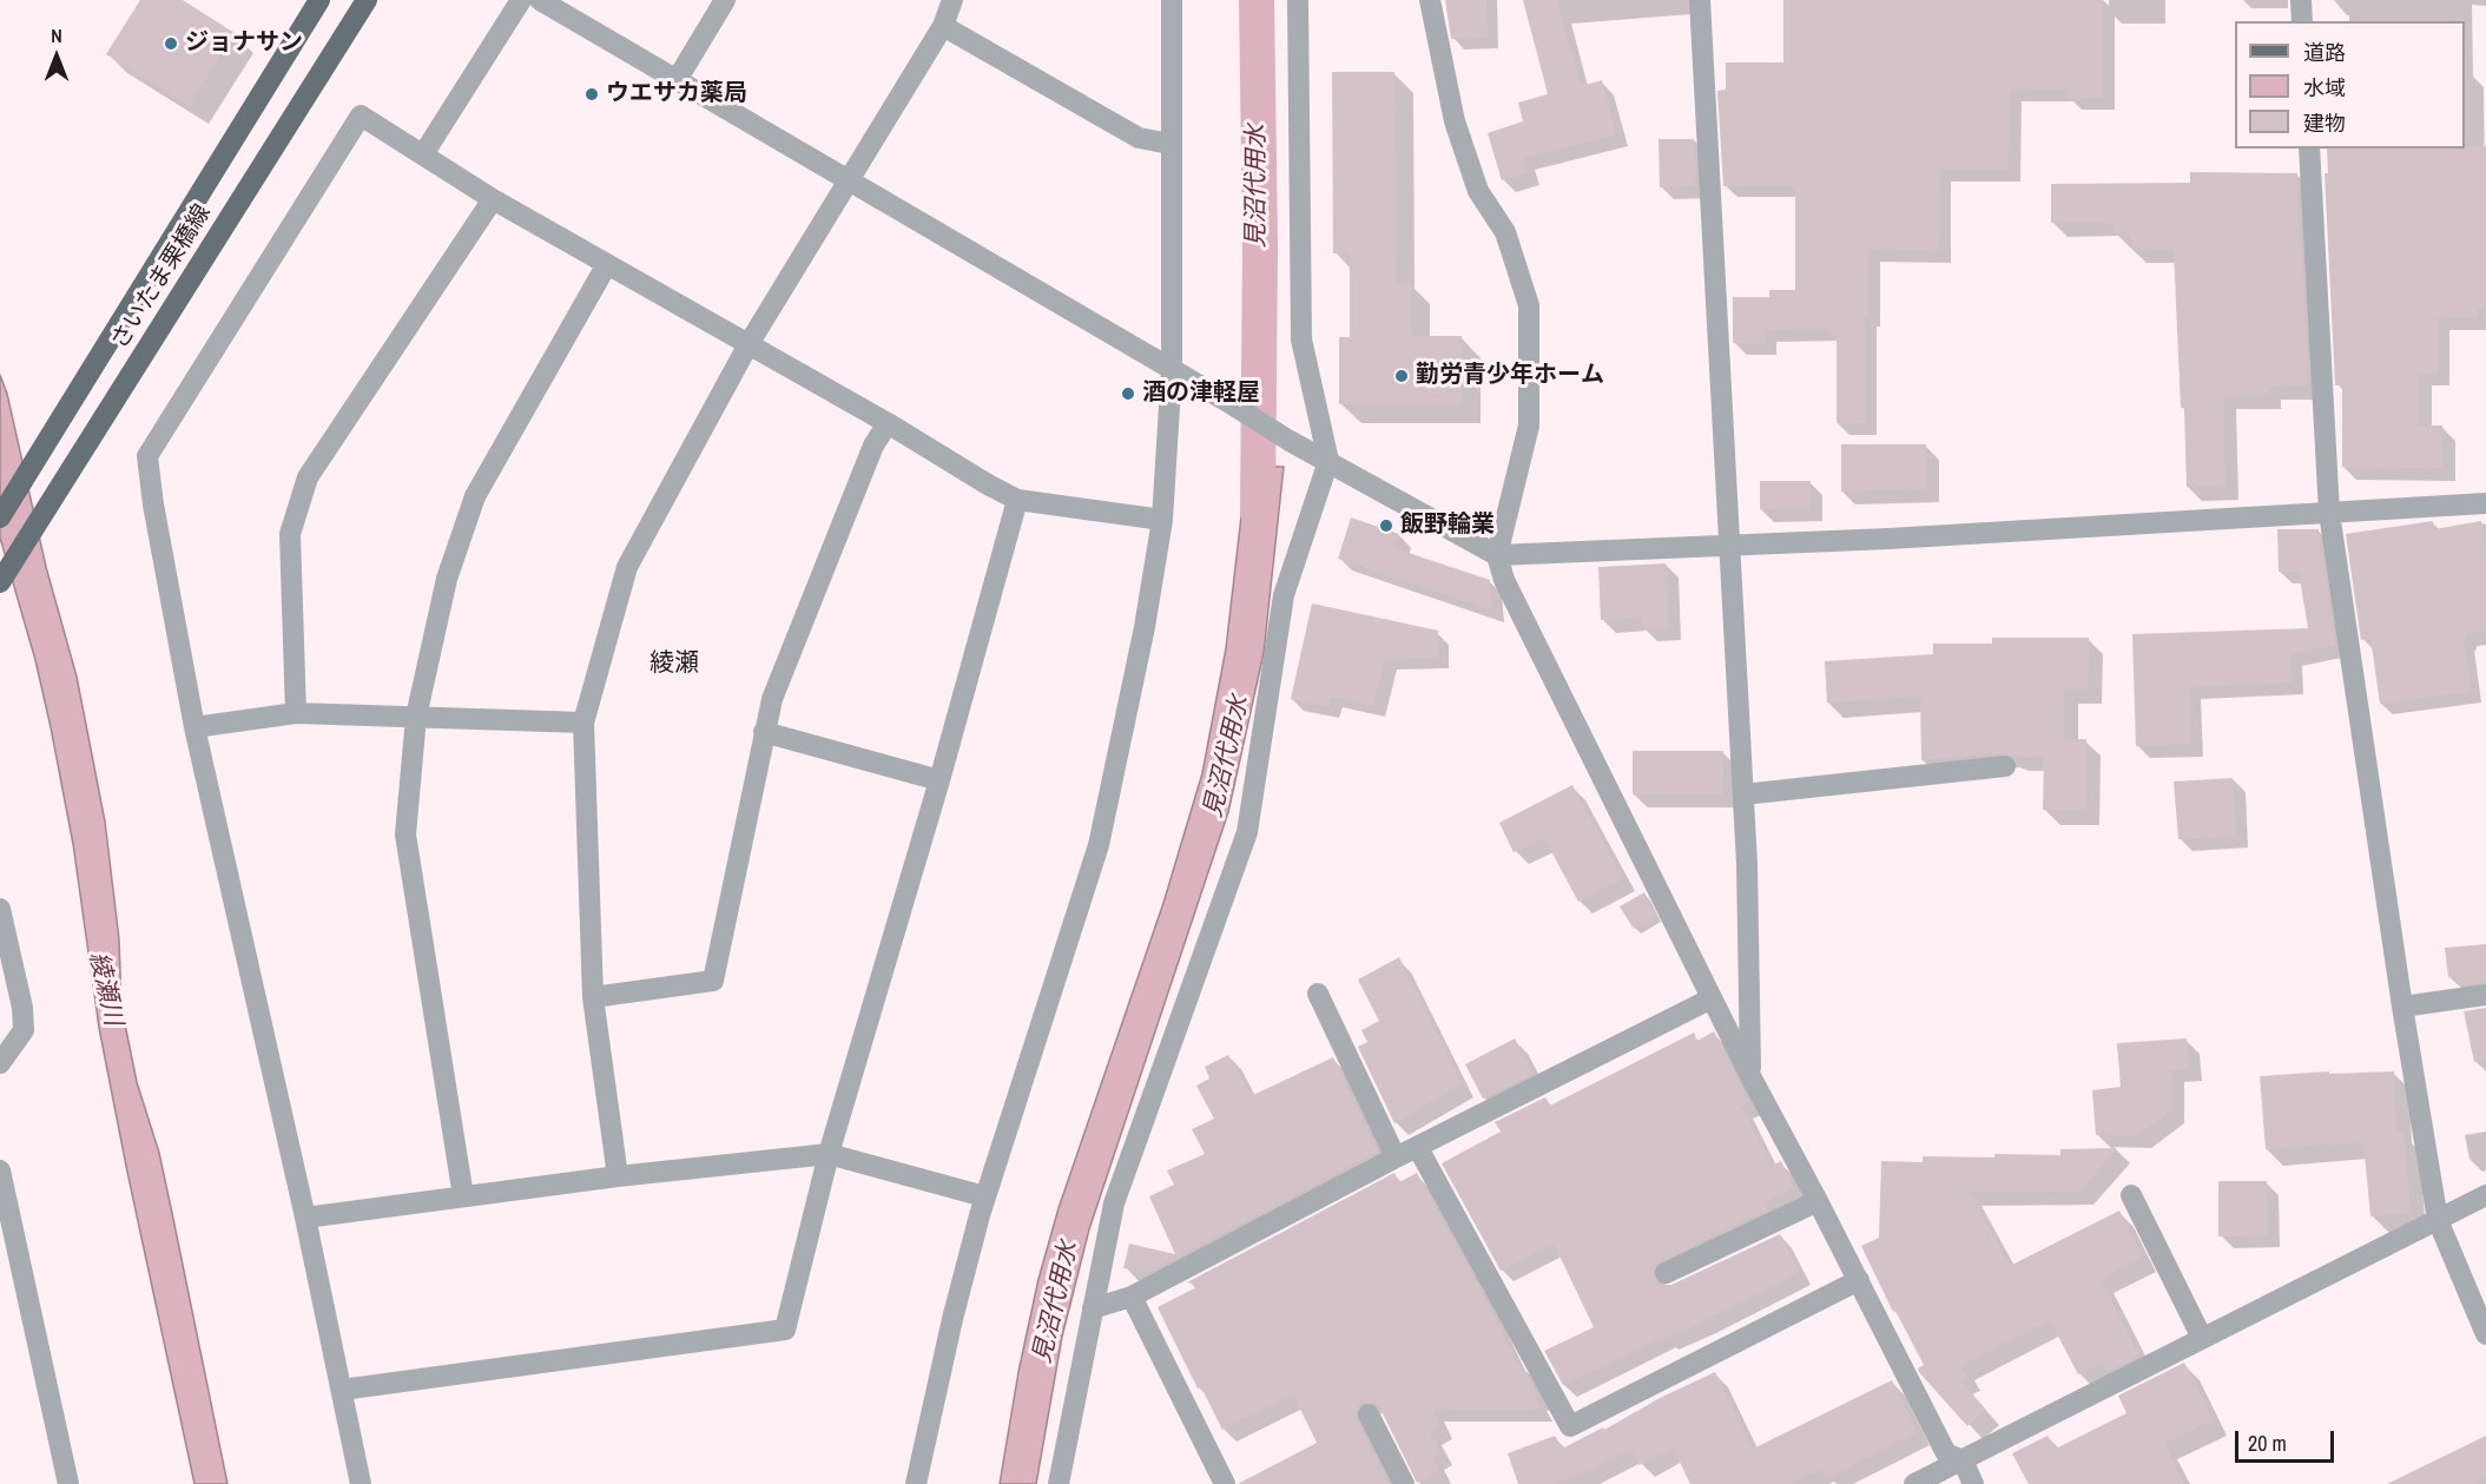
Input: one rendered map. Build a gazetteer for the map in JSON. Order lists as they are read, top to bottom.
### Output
{
  "streets": {
    "main road": ["さいたま栗橋線"]
  },
  "districts": ["綾瀬"],
  "water": ["見沼代用水", "綾瀬川"],
  "places": [
    "ジョナサン",
    "ウエサカ薬局",
    "勤労青少年ホーム",
    "酒の津軽屋",
    "飯野輪業"
  ],
  "legend": ["道路", "水域", "建物"],
  "scale_bar": "20 m",
  "north": "top"
}
